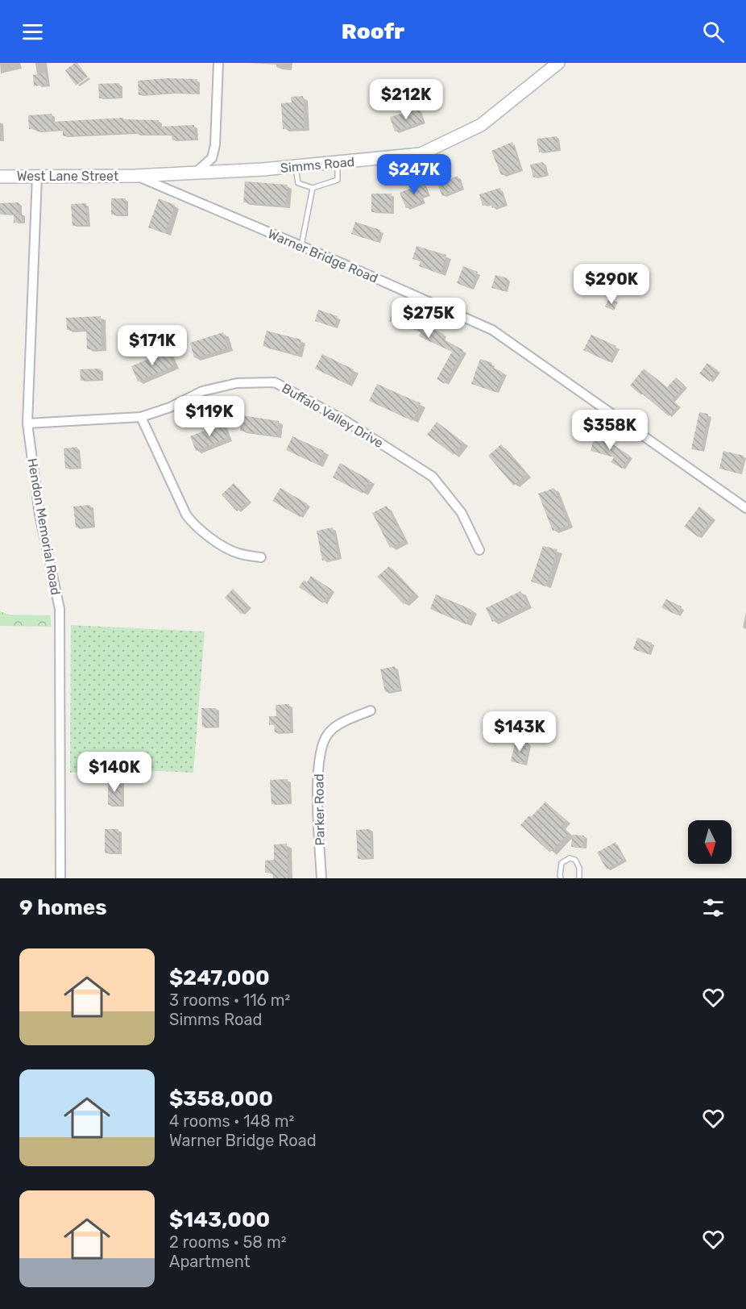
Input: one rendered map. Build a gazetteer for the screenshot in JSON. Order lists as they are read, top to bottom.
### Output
{
  "streets": {
    "street": [
      "Simms Road",
      "West Lane Street",
      "Warner Bridge Road",
      "Buffalo Valley Drive",
      "Hendon Memorial Road",
      "Parker Road"
    ]
  },
  "crossings": [
    ["Simms Road", "West Lane Street"],
    ["Simms Road", "Warner Bridge Road"],
    ["West Lane Street", "Warner Bridge Road"],
    ["West Lane Street", "Hendon Memorial Road"],
    ["Buffalo Valley Drive", "Hendon Memorial Road"]
  ],
  "north": "bottom",
  "page": {
    "header": "Roofr",
    "price": [
      "$212K",
      "$247K",
      "$290K",
      "$275K",
      "$171K",
      "$119K",
      "$358K",
      "$143K",
      "$140K"
    ],
    "heading": "9 homes",
    "list": [
      {
        "name": "$247,000",
        "note": "3 rooms · 116 m² · Simms Road"
      },
      {
        "name": "$358,000",
        "note": "4 rooms · 148 m² · Warner Bridge Road"
      },
      {
        "name": "$143,000",
        "note": "2 rooms · 58 m² · Apartment"
      }
    ]
  }
}
